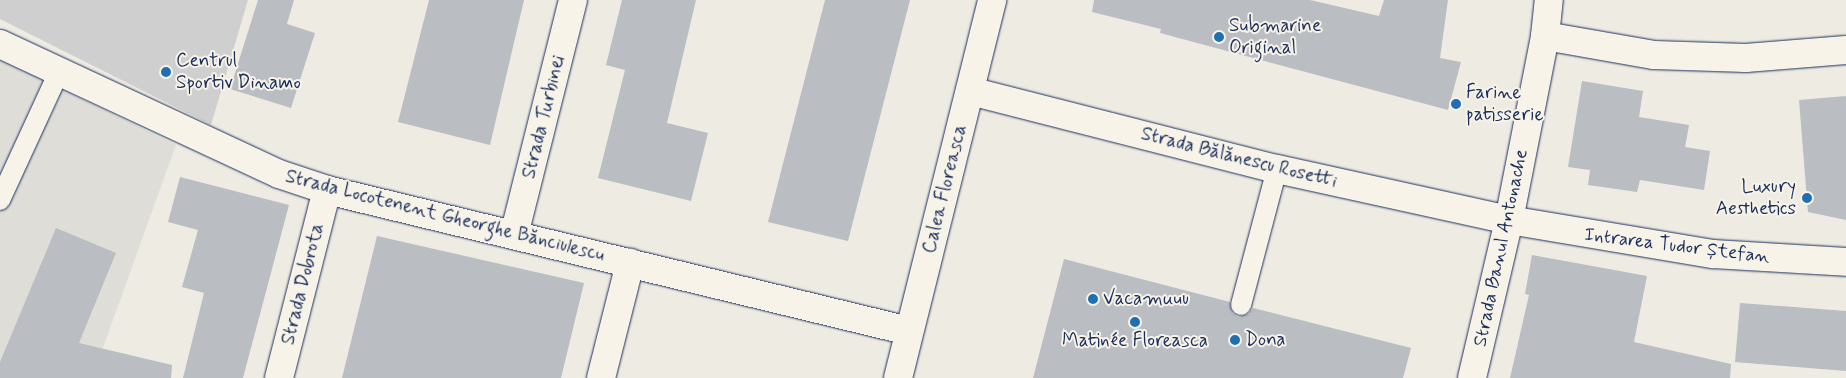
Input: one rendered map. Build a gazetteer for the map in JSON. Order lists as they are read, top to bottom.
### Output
{
  "streets": {
    "street": [
      "Strada Turbinei",
      "Strada Bălănescu Rosetti",
      "Calea Floreasca",
      "Strada Locotenent Gheorghe Bănciulescu",
      "Intrarea Tudor Ștefan",
      "Strada Banul Antonache",
      "Strada Dobrota"
    ]
  },
  "crossings": [
    ["Strada Turbinei", "Strada Locotenent Gheorghe Bănciulescu"],
    ["Strada Bălănescu Rosetti", "Calea Floreasca"],
    ["Strada Bălănescu Rosetti", "Intrarea Tudor Ștefan"],
    ["Strada Bălănescu Rosetti", "Strada Banul Antonache"],
    ["Calea Floreasca", "Strada Locotenent Gheorghe Bănciulescu"],
    ["Strada Locotenent Gheorghe Bănciulescu", "Strada Dobrota"],
    ["Intrarea Tudor Ștefan", "Strada Banul Antonache"]
  ],
  "places": [
    "Submarine Original",
    "Centrul Sportiv Dinamo",
    "Farine patisserie",
    "Luxury Aesthetics",
    "Vacamuuu",
    "Matinée Floreasca",
    "Dona"
  ]
}
